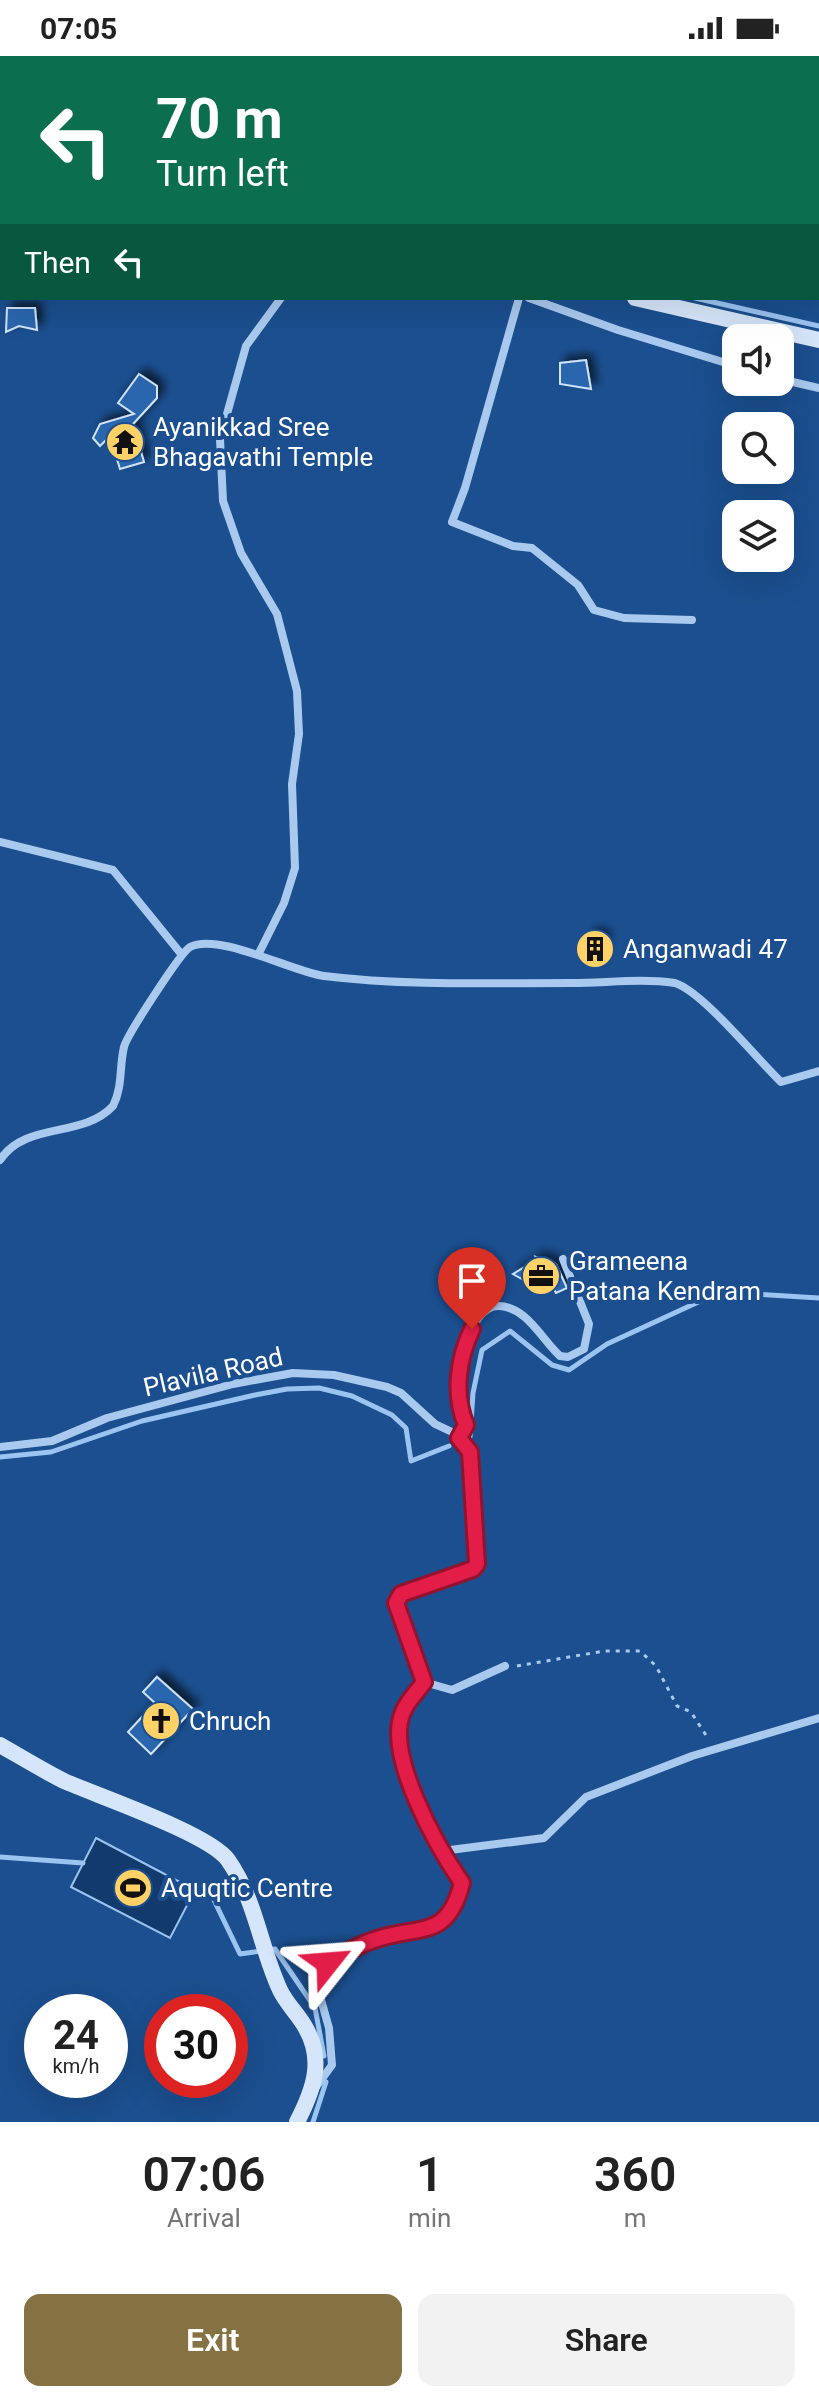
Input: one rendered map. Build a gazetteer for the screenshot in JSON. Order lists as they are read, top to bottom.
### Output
{
  "streets": {
    "street": ["Plavila Road"]
  },
  "places": {
    "temple": ["Ayanikkad Sree Bhagavathi Temple"],
    "building": ["Anganwadi 47"],
    "office": ["Grameena Patana Kendram"],
    "church": ["Chruch"],
    "sports": ["Aquqtic Centre"]
  },
  "page": {
    "status": "07:05",
    "turn": ["70 m", "Turn left"],
    "then": "Then",
    "speed": "24 km/h",
    "limit": "30",
    "eta": [
      "07:06",
      "Arrival",
      "1",
      "min",
      "360",
      "m"
    ],
    "buttons": ["Exit", "Share"]
  }
}
